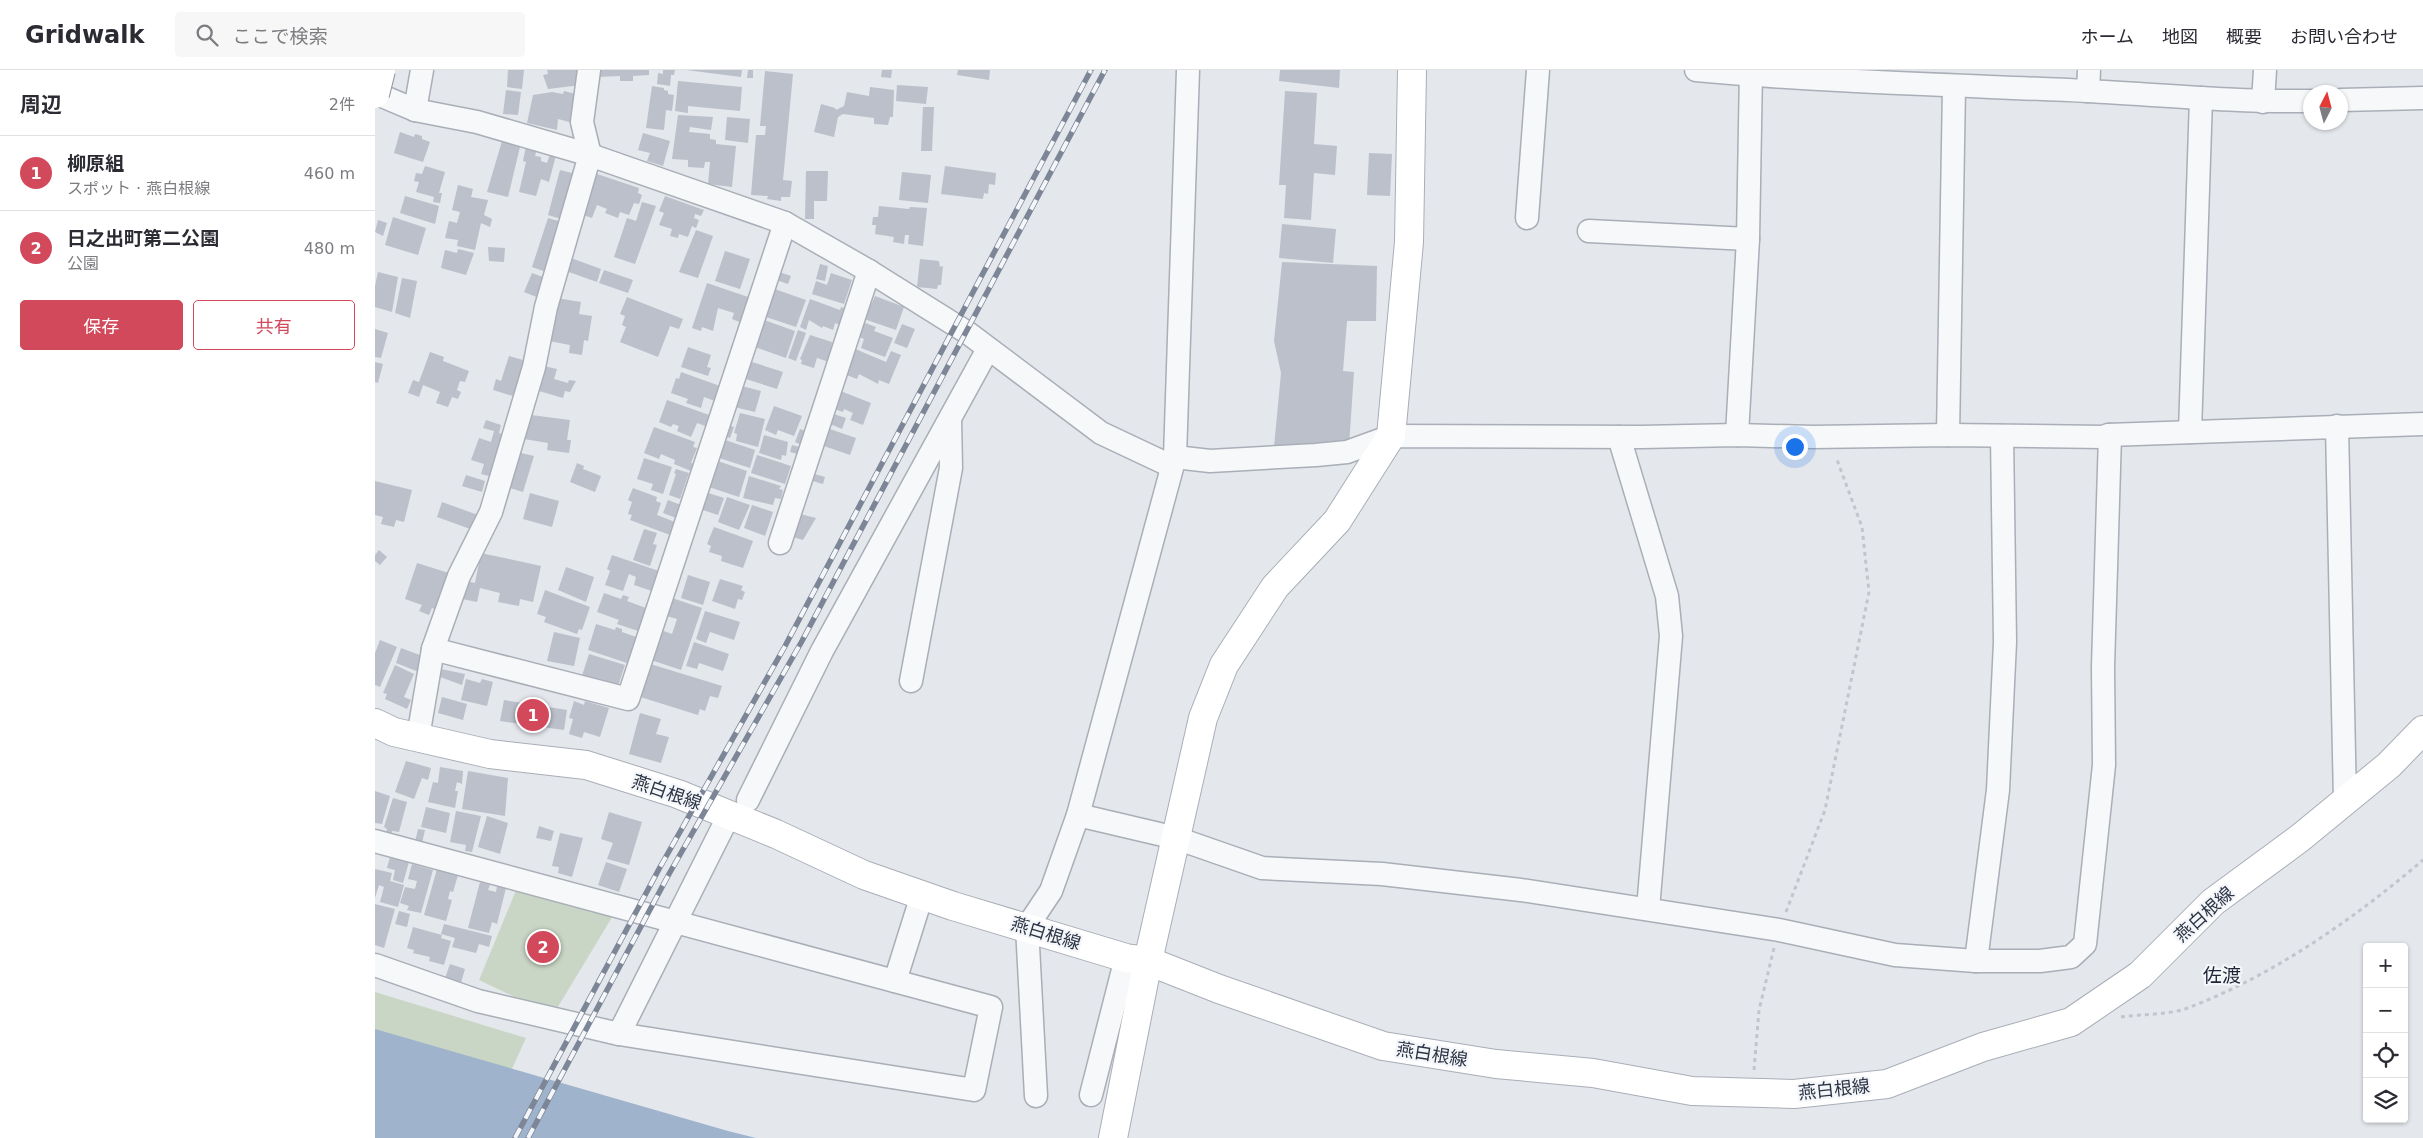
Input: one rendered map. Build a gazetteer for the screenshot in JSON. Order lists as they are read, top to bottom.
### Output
{
  "streets": {
    "main road": ["燕白根線"]
  },
  "districts": ["佐渡"],
  "north": "top",
  "page": {
    "header": "Gridwalk",
    "search": "ここで検索",
    "nav": [
      "ホーム",
      "地図",
      "概要",
      "お問い合わせ"
    ],
    "heading": ["周辺", "2件"],
    "list": [
      {
        "mark": "1",
        "name": "柳原組",
        "note": "スポット · 燕白根線",
        "value": "460 m"
      },
      {
        "mark": "2",
        "name": "日之出町第二公園",
        "note": "公園",
        "value": "480 m"
      }
    ],
    "buttons": ["保存", "共有"],
    "pins": ["1", "2"],
    "map_buttons": ["+", "−"]
  }
}
